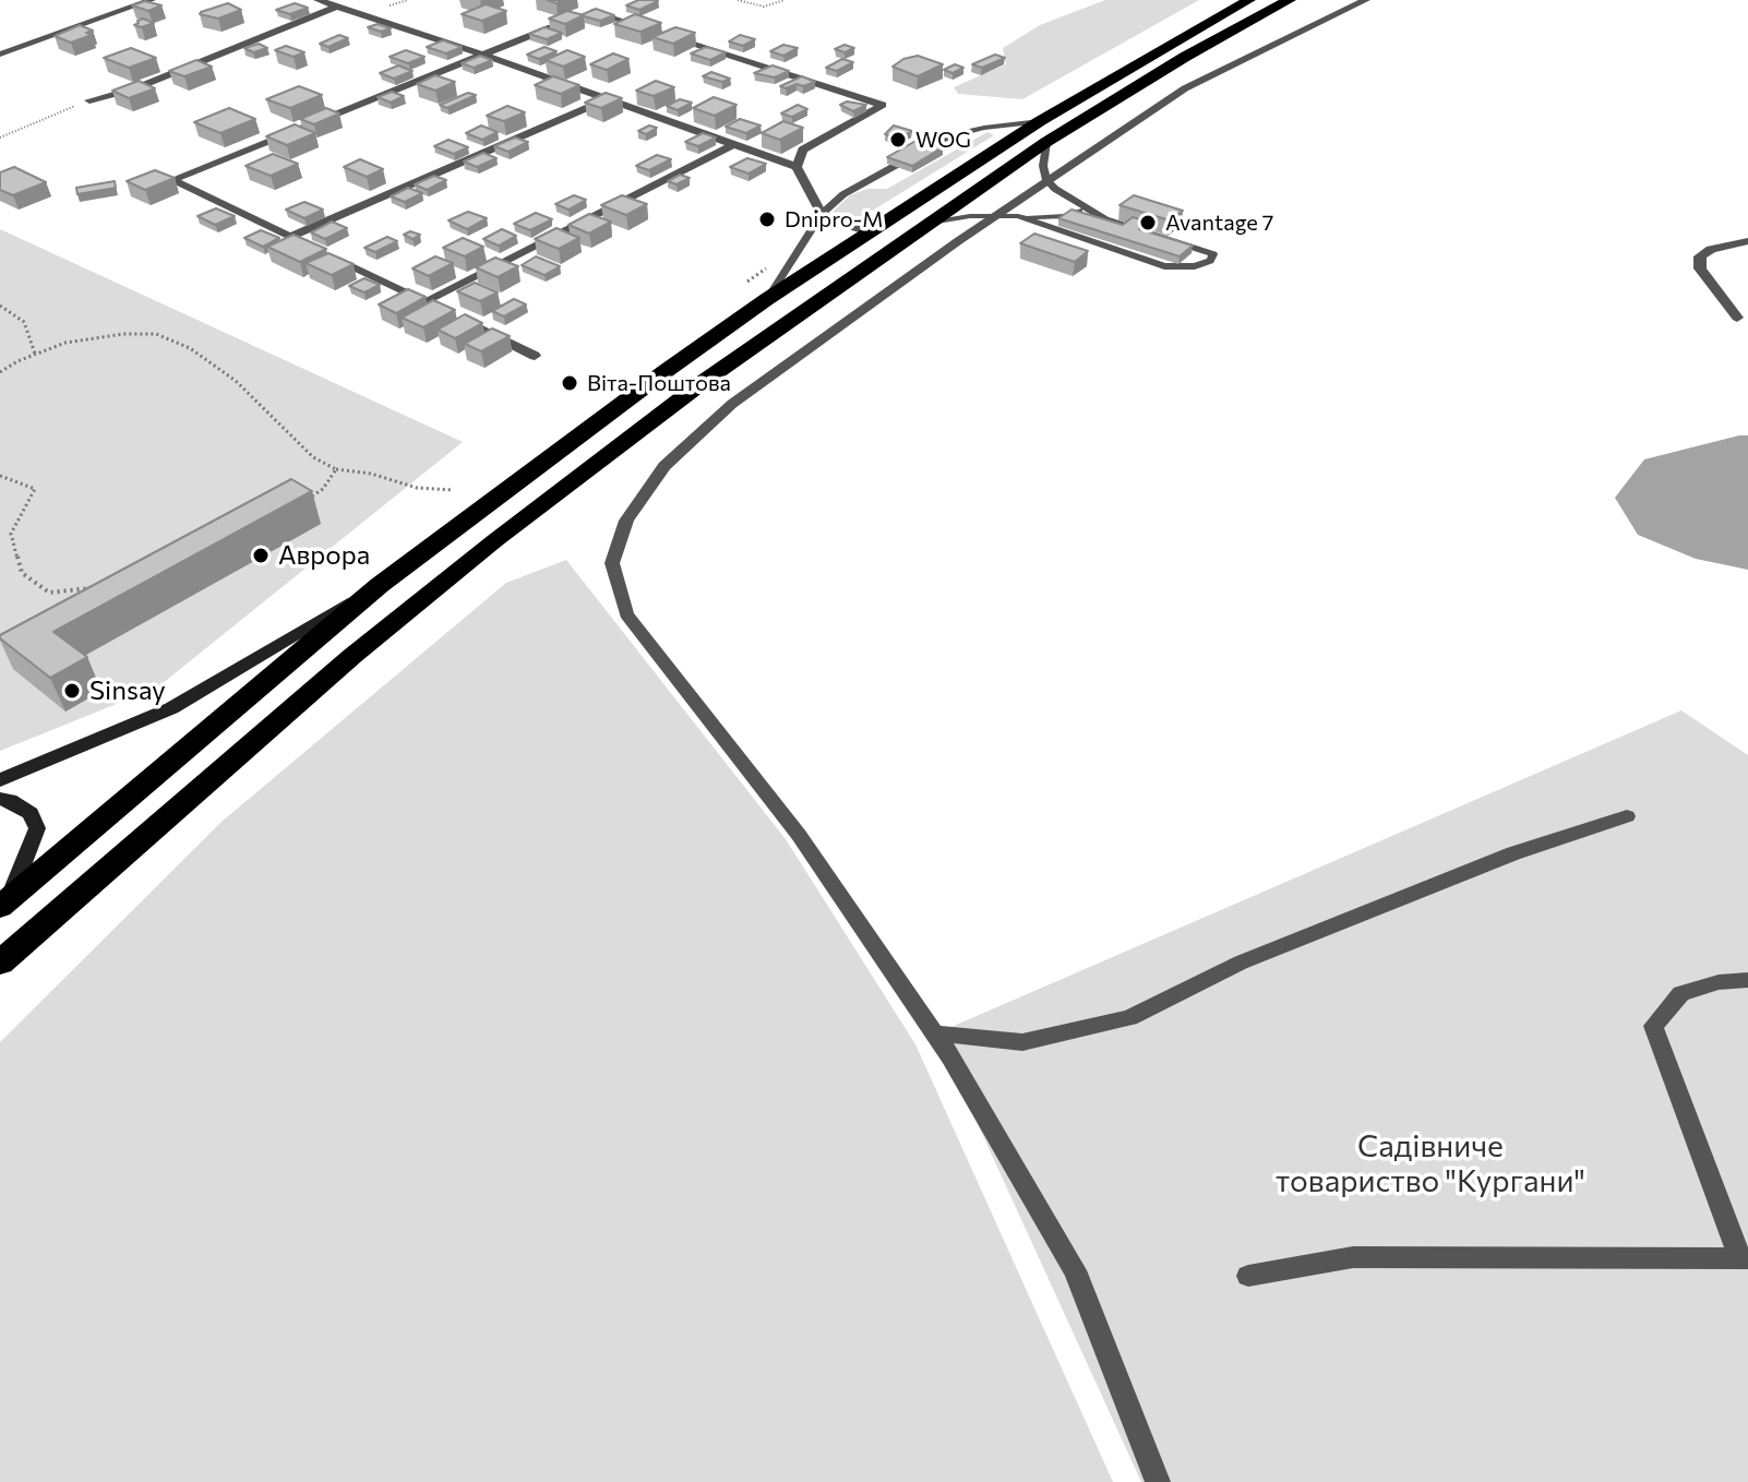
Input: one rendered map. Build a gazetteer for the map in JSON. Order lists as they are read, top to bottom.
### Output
{
  "parks": ["Садівниче товариство \"Кургани\""],
  "places": [
    "WOG",
    "Dnipro-M",
    "Avantage 7",
    "Віта-Поштова",
    "Аврора",
    "Sinsay"
  ]
}
